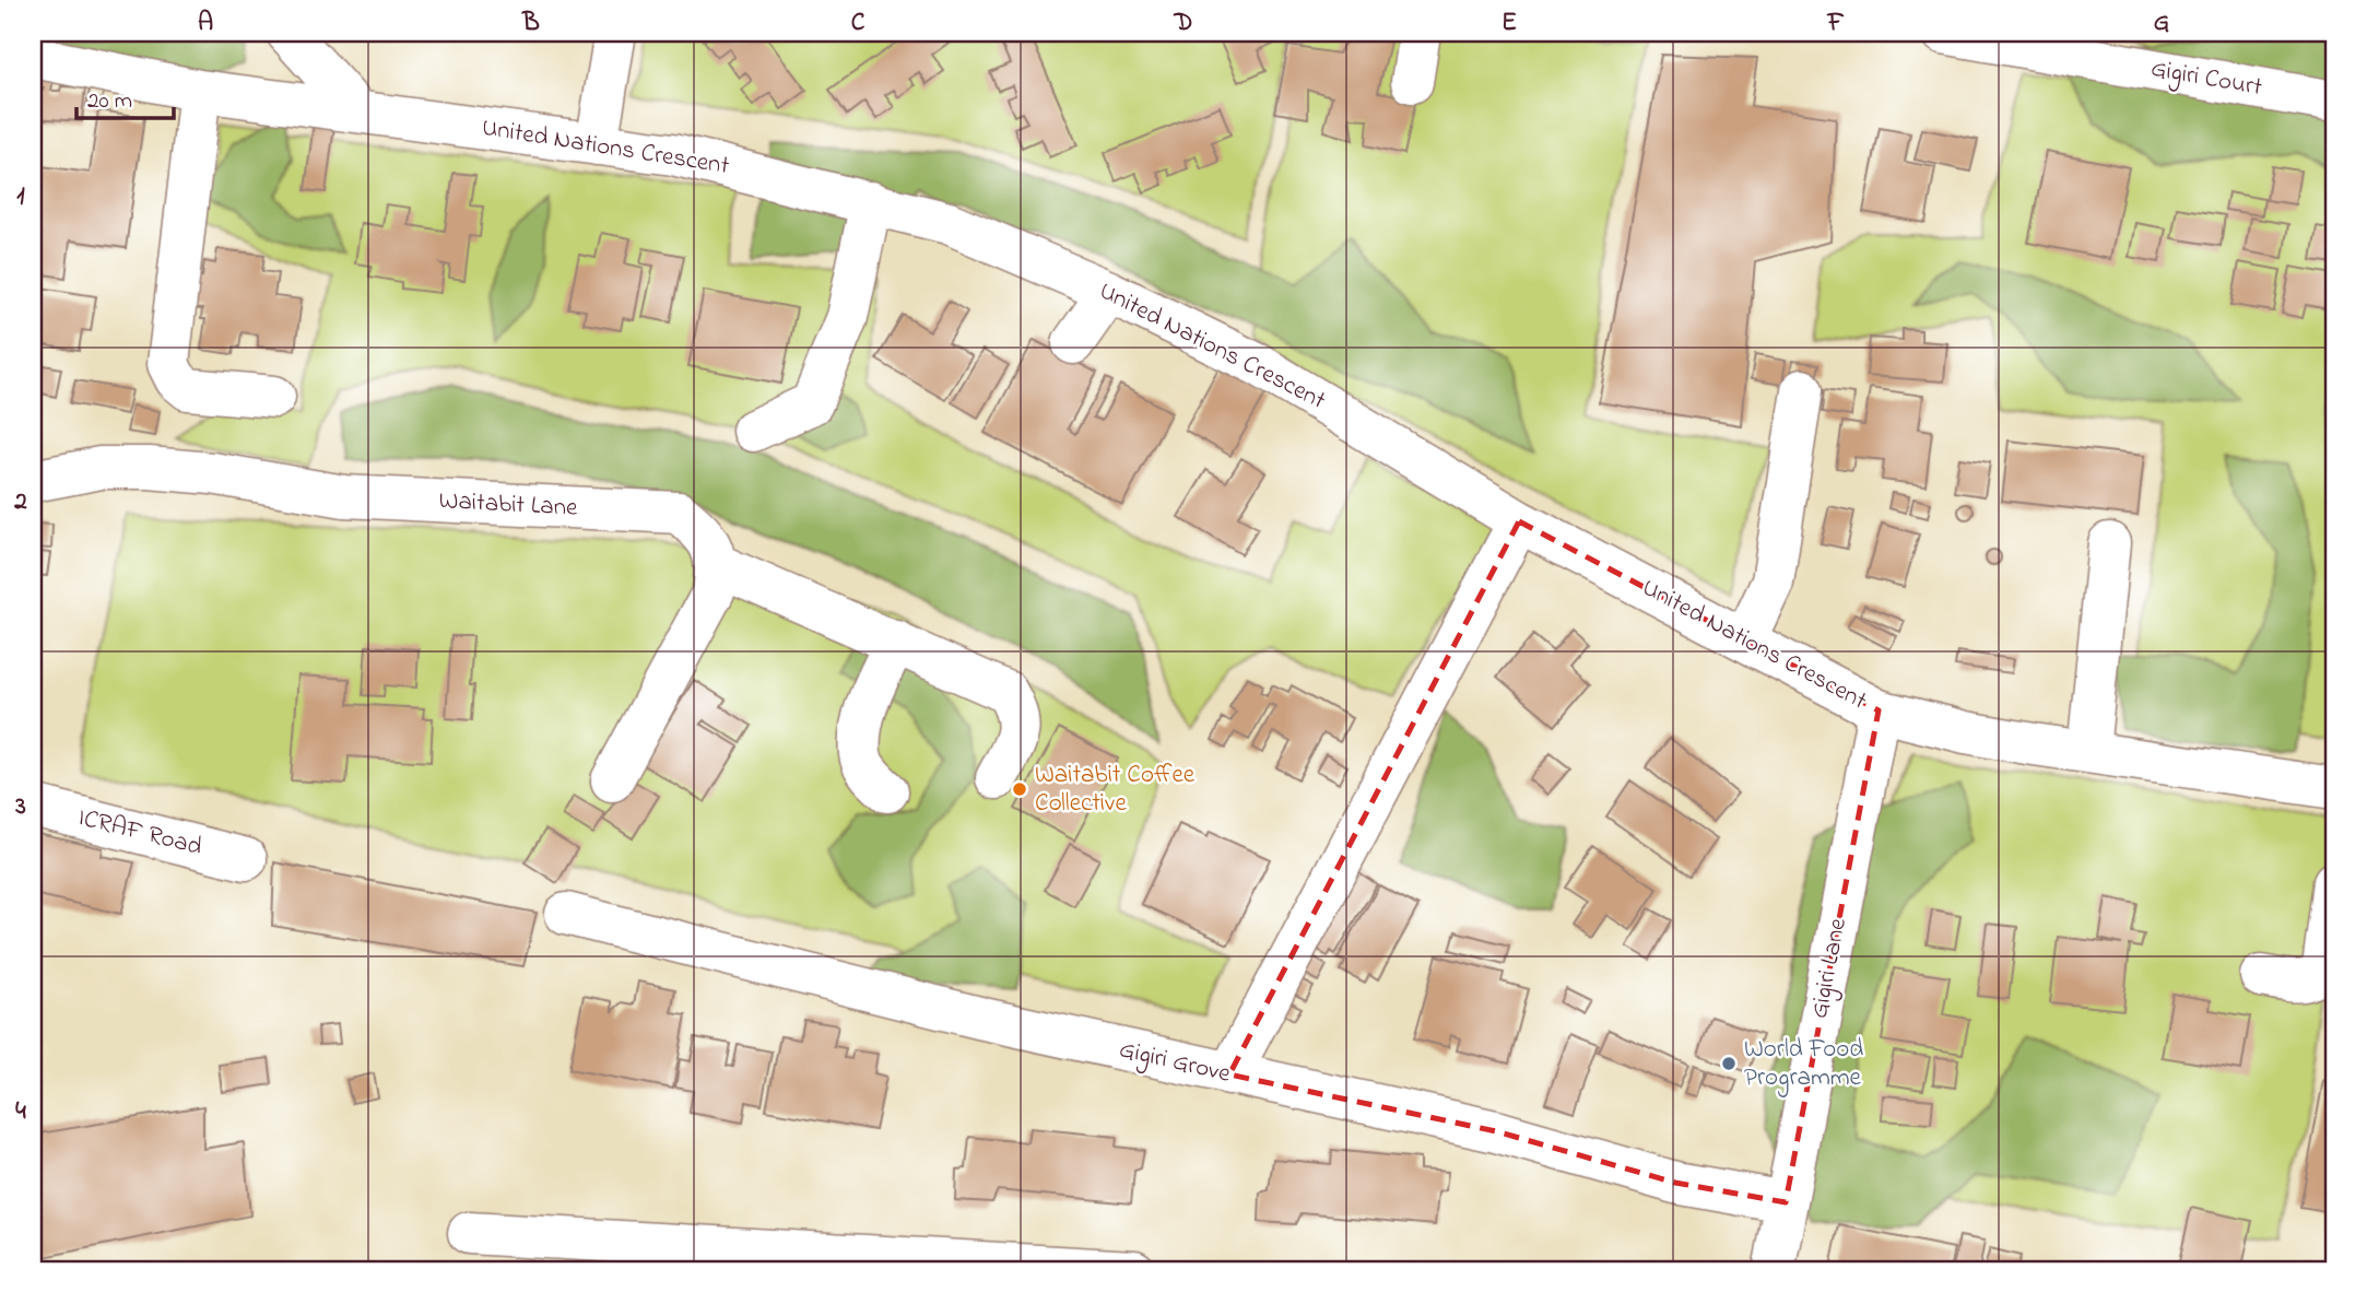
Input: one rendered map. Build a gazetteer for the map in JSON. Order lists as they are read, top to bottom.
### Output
{
  "streets": {
    "street": [
      "Gigiri Court",
      "United Nations Crescent",
      "Waitabit Lane",
      "ICRAF Road",
      "Gigiri Lane",
      "Gigiri Grove"
    ]
  },
  "crossings": [
    ["United Nations Crescent", "Gigiri Lane"],
    ["Gigiri Lane", "Gigiri Grove"]
  ],
  "places": ["Waitabit Coffee Collective", "World Food Programme"],
  "scale_bar": "20 m",
  "grid": {
    "columns": [
      "A",
      "B",
      "C",
      "D",
      "E",
      "F",
      "G"
    ],
    "rows": [
      "1",
      "2",
      "3",
      "4"
    ]
  }
}
